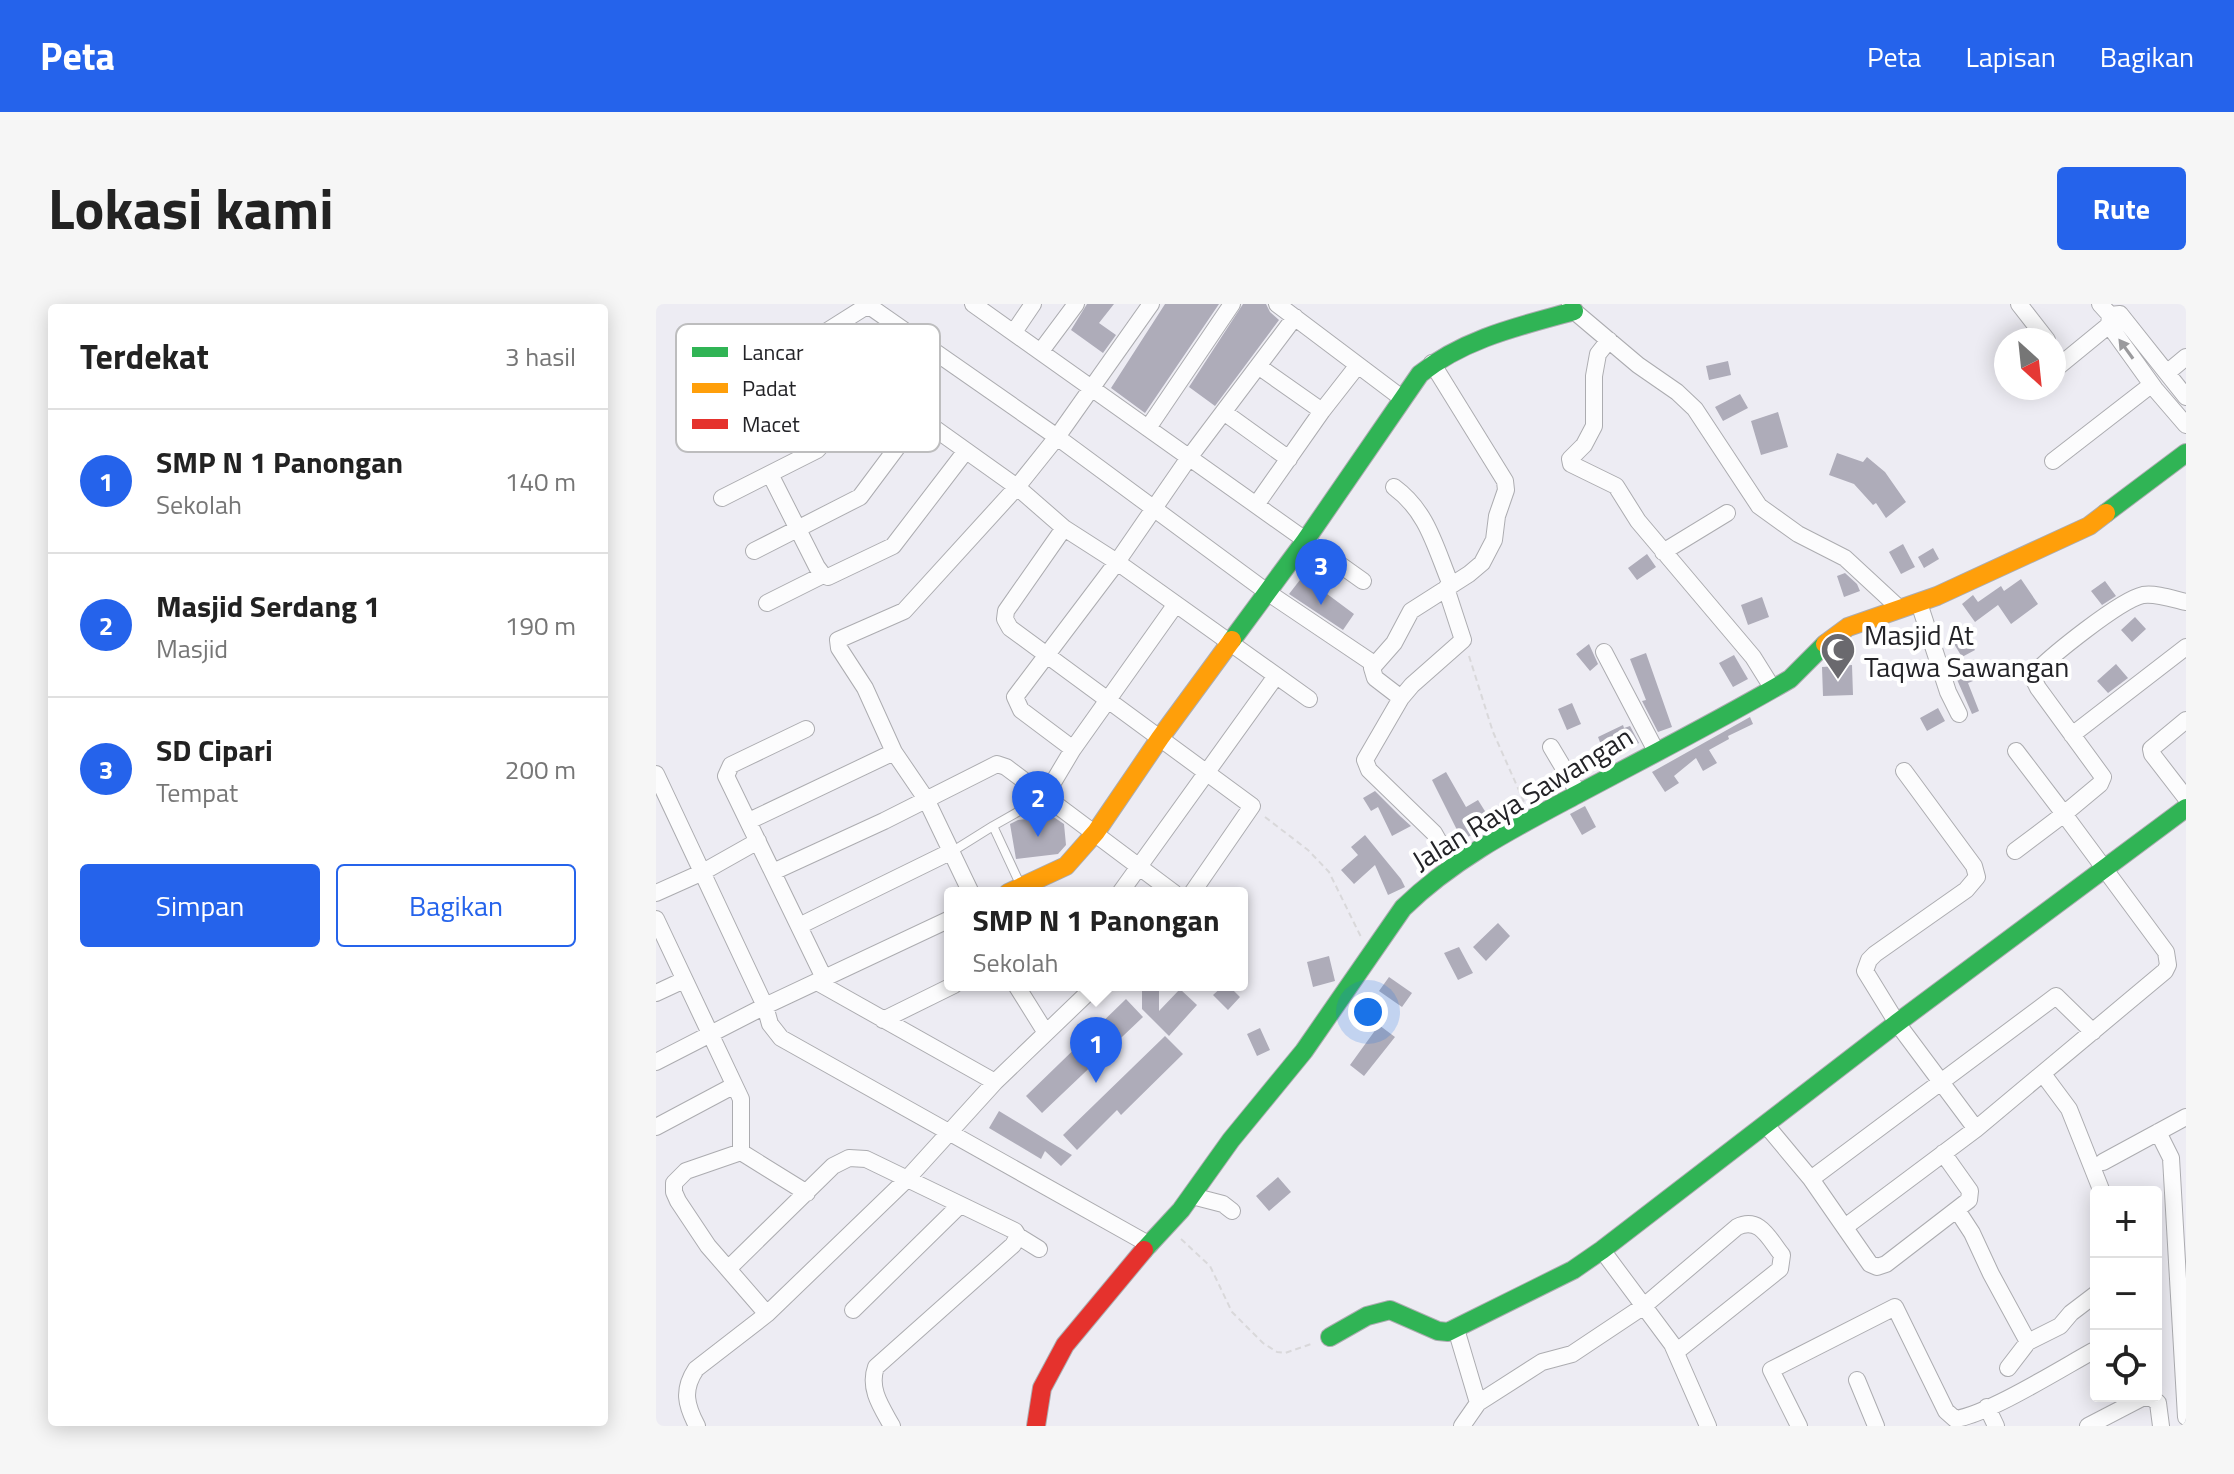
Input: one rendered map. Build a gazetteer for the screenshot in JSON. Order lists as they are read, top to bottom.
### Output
{
  "streets": {
    "street": ["Jalan Raya Sawangan"]
  },
  "places": {
    "mosque": ["Masjid At Taqwa Sawangan"]
  },
  "legend": ["Lancar", "Padat", "Macet"],
  "north": "bottom right",
  "page": {
    "header": "Peta",
    "nav": ["Peta", "Lapisan", "Bagikan"],
    "title": "Lokasi kami",
    "buttons": [
      "Rute",
      ["Simpan", "Bagikan"]
    ],
    "heading": ["Terdekat", "3 hasil"],
    "list": [
      {
        "mark": "1",
        "name": "SMP N 1 Panongan",
        "note": "Sekolah",
        "value": "140 m"
      },
      {
        "mark": "2",
        "name": "Masjid Serdang 1",
        "note": "Masjid",
        "value": "190 m"
      },
      {
        "mark": "3",
        "name": "SD Cipari",
        "note": "Tempat",
        "value": "200 m"
      }
    ],
    "pins": ["3", "2", "1"],
    "popup": ["SMP N 1 Panongan", "Sekolah"],
    "map_buttons": ["+", "−"]
  }
}
